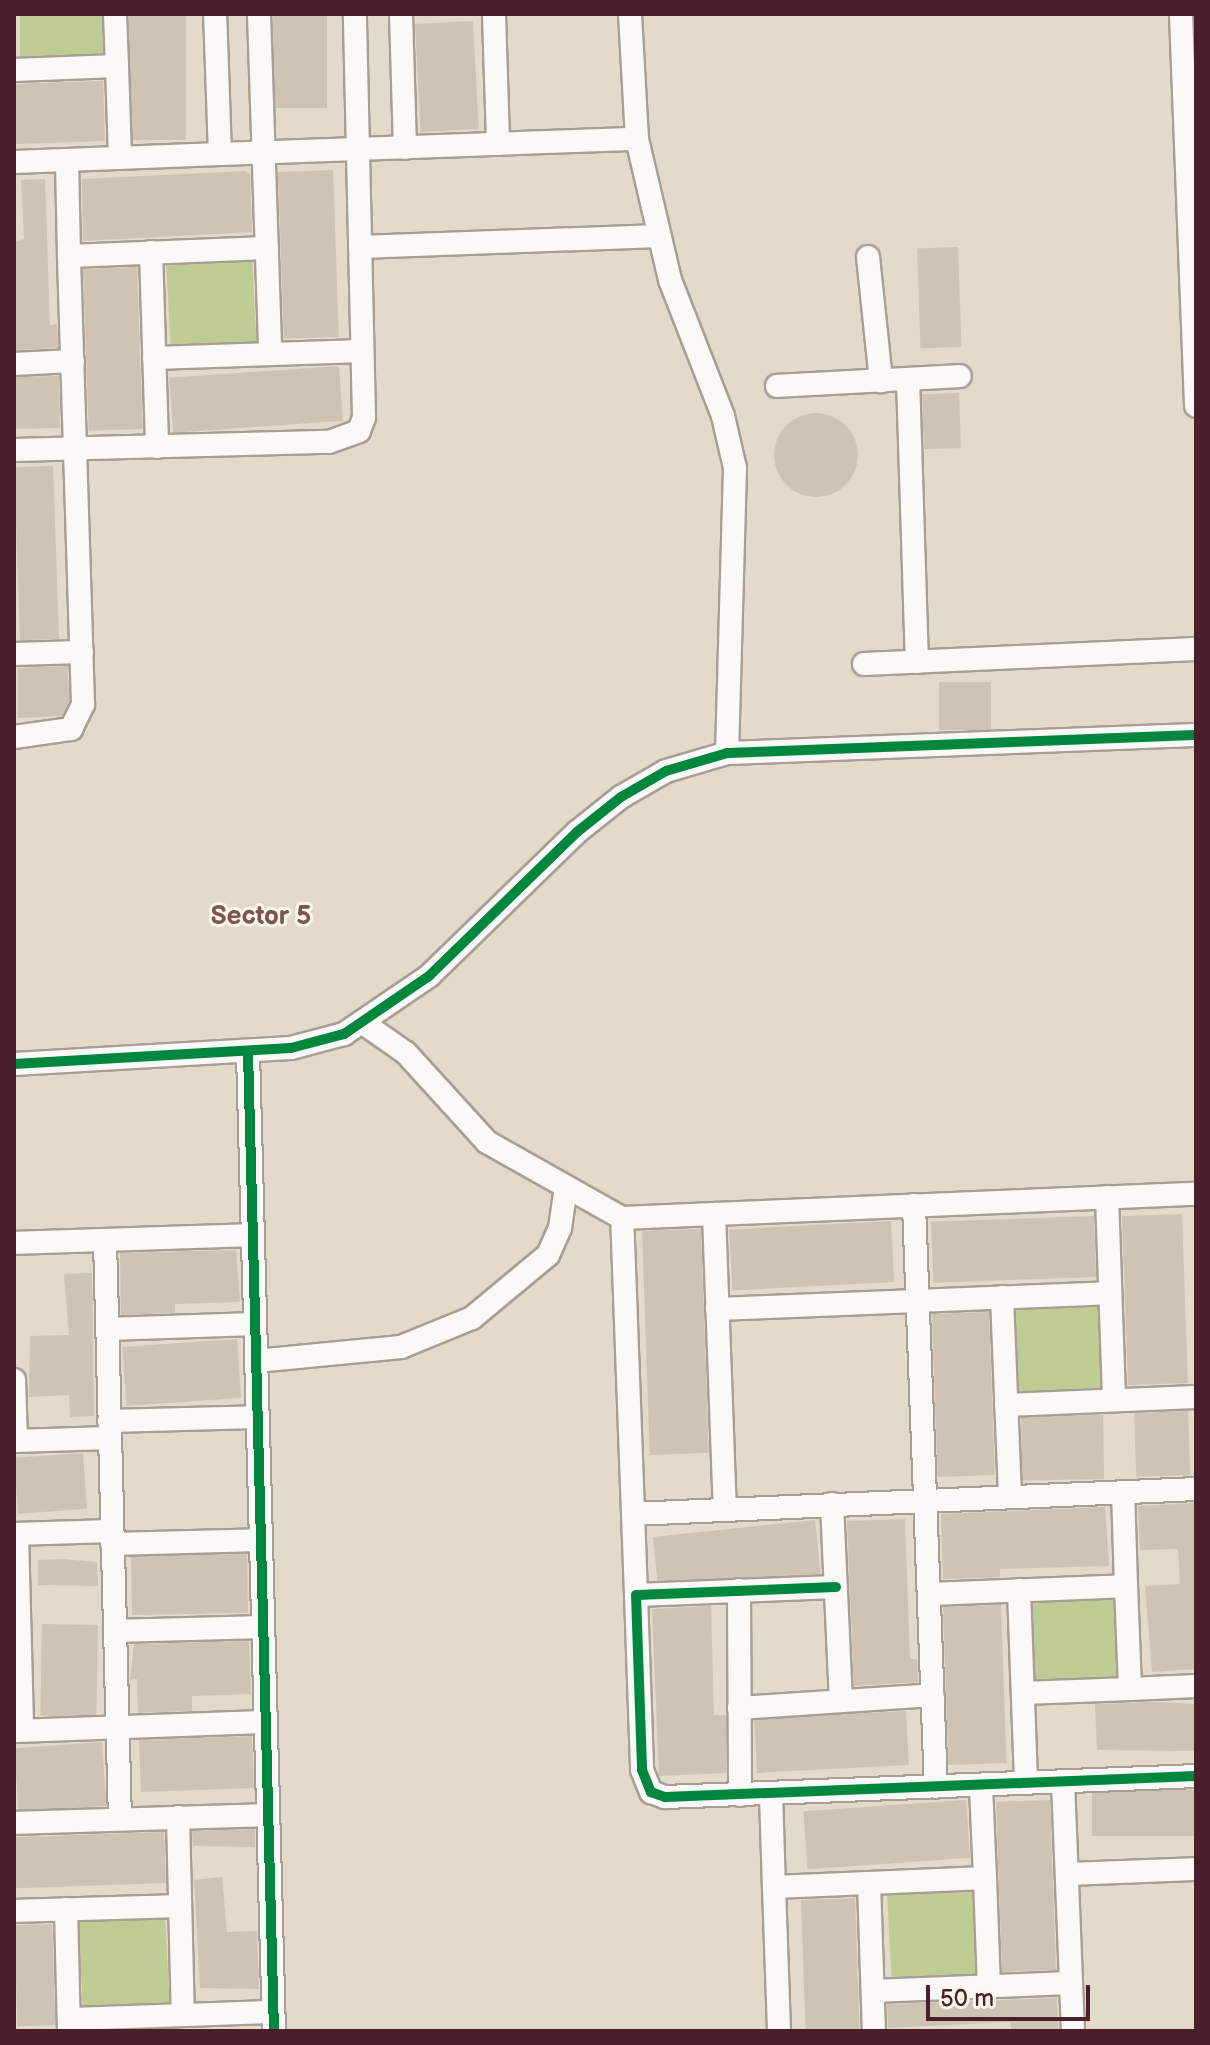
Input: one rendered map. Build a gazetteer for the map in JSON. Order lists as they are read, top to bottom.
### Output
{
  "districts": ["Sector 5"],
  "scale_bar": "50 m"
}
